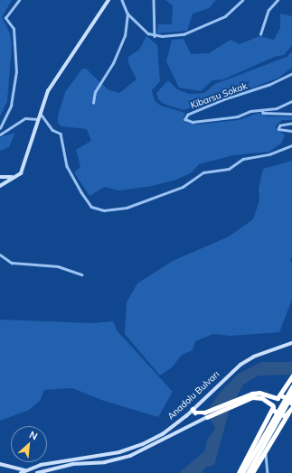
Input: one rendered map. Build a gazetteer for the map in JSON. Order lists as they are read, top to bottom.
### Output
{
  "streets": {
    "street": ["Kibarsu Sokak", "Anadolu Bulvarı"]
  },
  "north": "top right"
}
